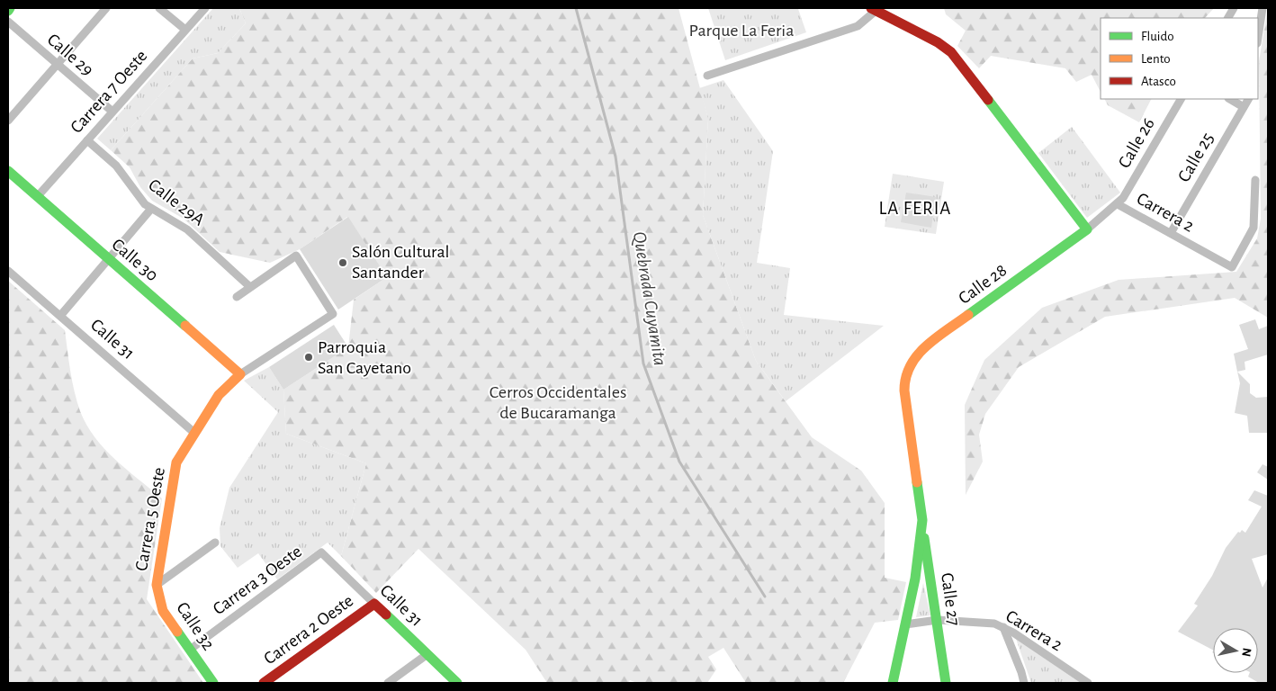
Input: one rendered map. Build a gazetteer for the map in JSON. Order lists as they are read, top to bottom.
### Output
{
  "streets": {
    "street": [
      "Calle 29",
      "Carrera 7 Oeste",
      "Calle 26",
      "Calle 25",
      "Calle 29A",
      "Carrera 2",
      "Calle 30",
      "Calle 28",
      "Calle 31",
      "Carrera 5 Oeste",
      "Carrera 3 Oeste",
      "Calle 27",
      "Calle 32",
      "Carrera 2 Oeste"
    ]
  },
  "crossings": [
    ["Calle 29", "Carrera 7 Oeste"],
    ["Carrera 7 Oeste", "Calle 29A"],
    ["Carrera 7 Oeste", "Calle 30"],
    ["Calle 26", "Carrera 2"],
    ["Calle 25", "Carrera 2"],
    ["Calle 29A", "Carrera 5 Oeste"],
    ["Carrera 2", "Calle 28"],
    ["Carrera 2", "Calle 27"],
    ["Calle 30", "Carrera 5 Oeste"],
    ["Calle 28", "Calle 27"],
    ["Calle 31", "Carrera 5 Oeste"],
    ["Calle 31", "Carrera 3 Oeste"],
    ["Calle 31", "Carrera 2 Oeste"],
    ["Carrera 5 Oeste", "Calle 32"],
    ["Carrera 3 Oeste", "Calle 32"]
  ],
  "districts": ["LA FERIA"],
  "water": ["Quebrada Cuyamita"],
  "parks": ["Parque La Feria", "Cerros Occidentales de Bucaramanga"],
  "places": ["Salón Cultural Santander", "Parroquia San Cayetano"],
  "legend": ["Fluido", "Lento", "Atasco"],
  "north": "right"
}
